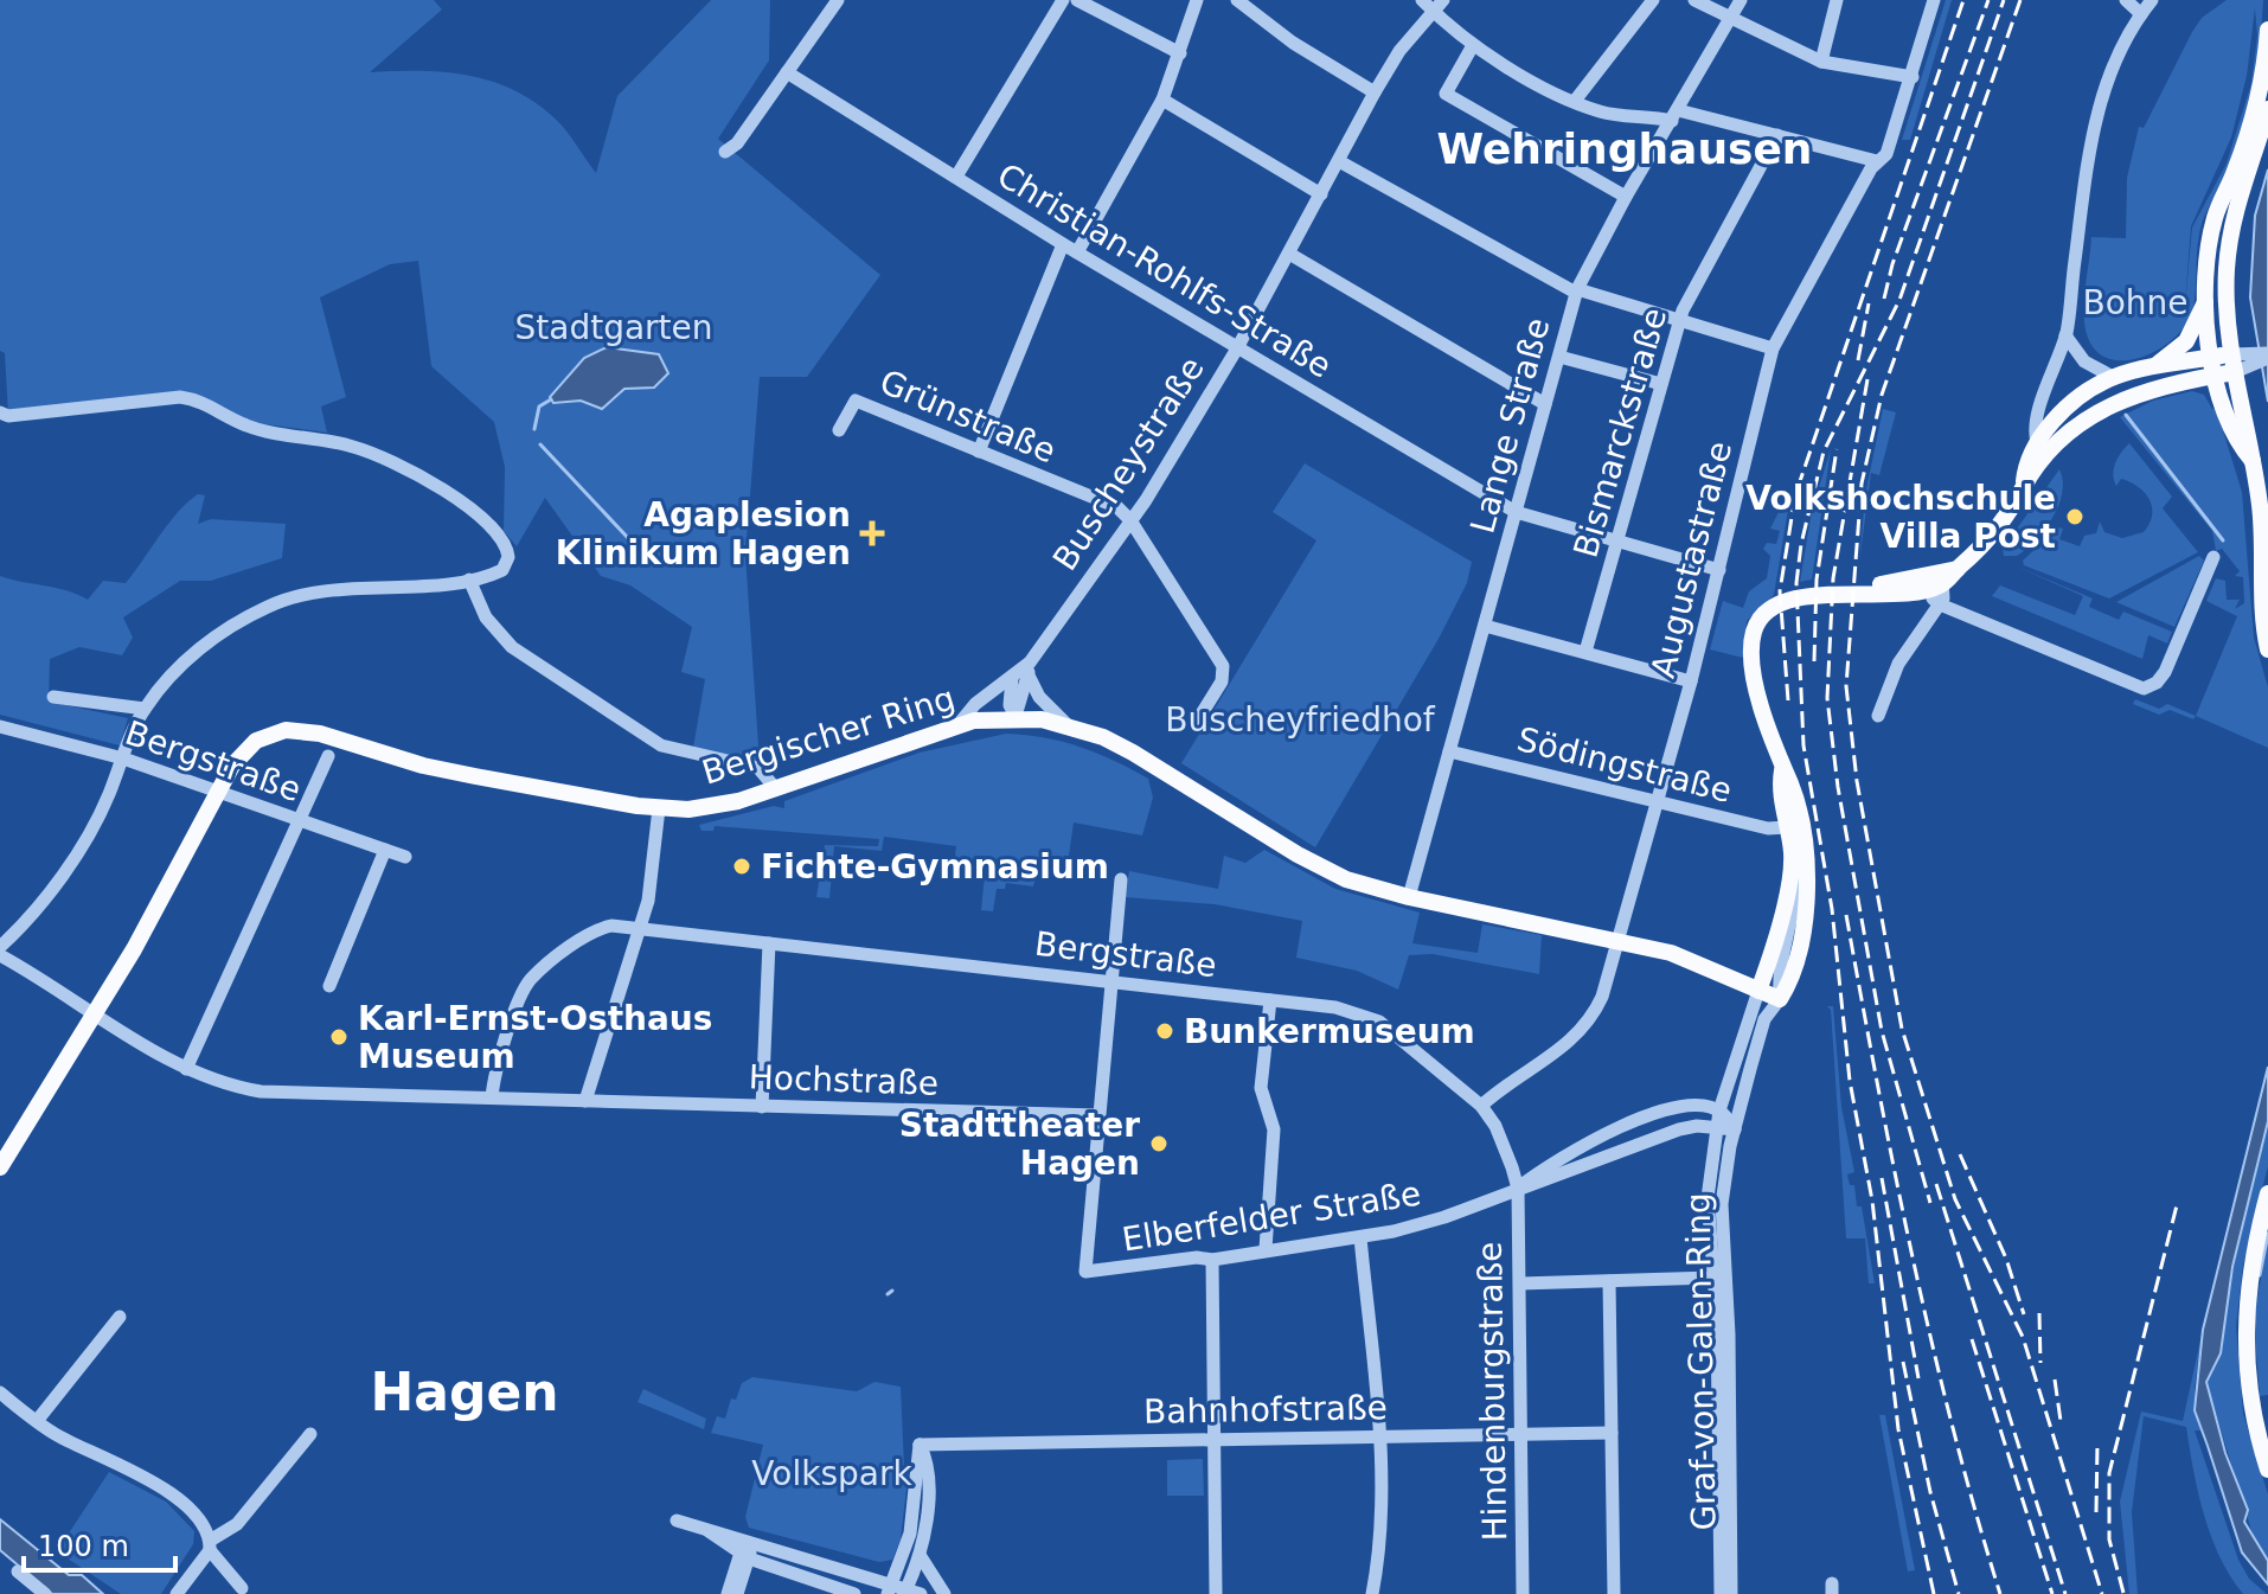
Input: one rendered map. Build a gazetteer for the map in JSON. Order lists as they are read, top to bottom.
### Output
{
  "streets": {
    "main road": ["Bergischer Ring"],
    "street": [
      "Christian-Rohlfs-Straße",
      "Grünstraße",
      "Lange Straße",
      "Bismarckstraße",
      "Buscheystraße",
      "Augustastraße",
      "Bergstraße",
      "Södingstraße",
      "Hochstraße",
      "Elberfelder Straße",
      "Graf-von-Galen-Ring",
      "Hindenburgstraße",
      "Bahnhofstraße"
    ]
  },
  "crossings": [
    ["Christian-Rohlfs-Straße", "Lange Straße"],
    ["Christian-Rohlfs-Straße", "Bismarckstraße"],
    ["Christian-Rohlfs-Straße", "Buscheystraße"],
    ["Christian-Rohlfs-Straße", "Augustastraße"],
    ["Grünstraße", "Buscheystraße"],
    ["Lange Straße", "Bergischer Ring"],
    ["Lange Straße", "Södingstraße"],
    ["Buscheystraße", "Bergischer Ring"],
    ["Augustastraße", "Bergischer Ring"],
    ["Augustastraße", "Bergstraße"],
    ["Augustastraße", "Södingstraße"],
    ["Bergischer Ring", "Bergstraße"],
    ["Bergischer Ring", "Hochstraße"],
    ["Bergstraße", "Hochstraße"],
    ["Bergstraße", "Elberfelder Straße"],
    ["Bergstraße", "Hindenburgstraße"],
    ["Hochstraße", "Elberfelder Straße"],
    ["Elberfelder Straße", "Graf-von-Galen-Ring"],
    ["Elberfelder Straße", "Hindenburgstraße"],
    ["Hindenburgstraße", "Bahnhofstraße"]
  ],
  "districts": ["Wehringhausen", "Hagen"],
  "parks": [
    "Bohne",
    "Stadtgarten",
    "Buscheyfriedhof",
    "Volkspark"
  ],
  "places": {
    "other": [
      "Volkshochschule Villa Post",
      "Fichte-Gymnasium",
      "Bunkermuseum",
      "Karl-Ernst-Osthaus Museum",
      "Stadttheater Hagen"
    ],
    "health": ["Agaplesion Klinikum Hagen"]
  },
  "scale_bar": "100 m"
}
